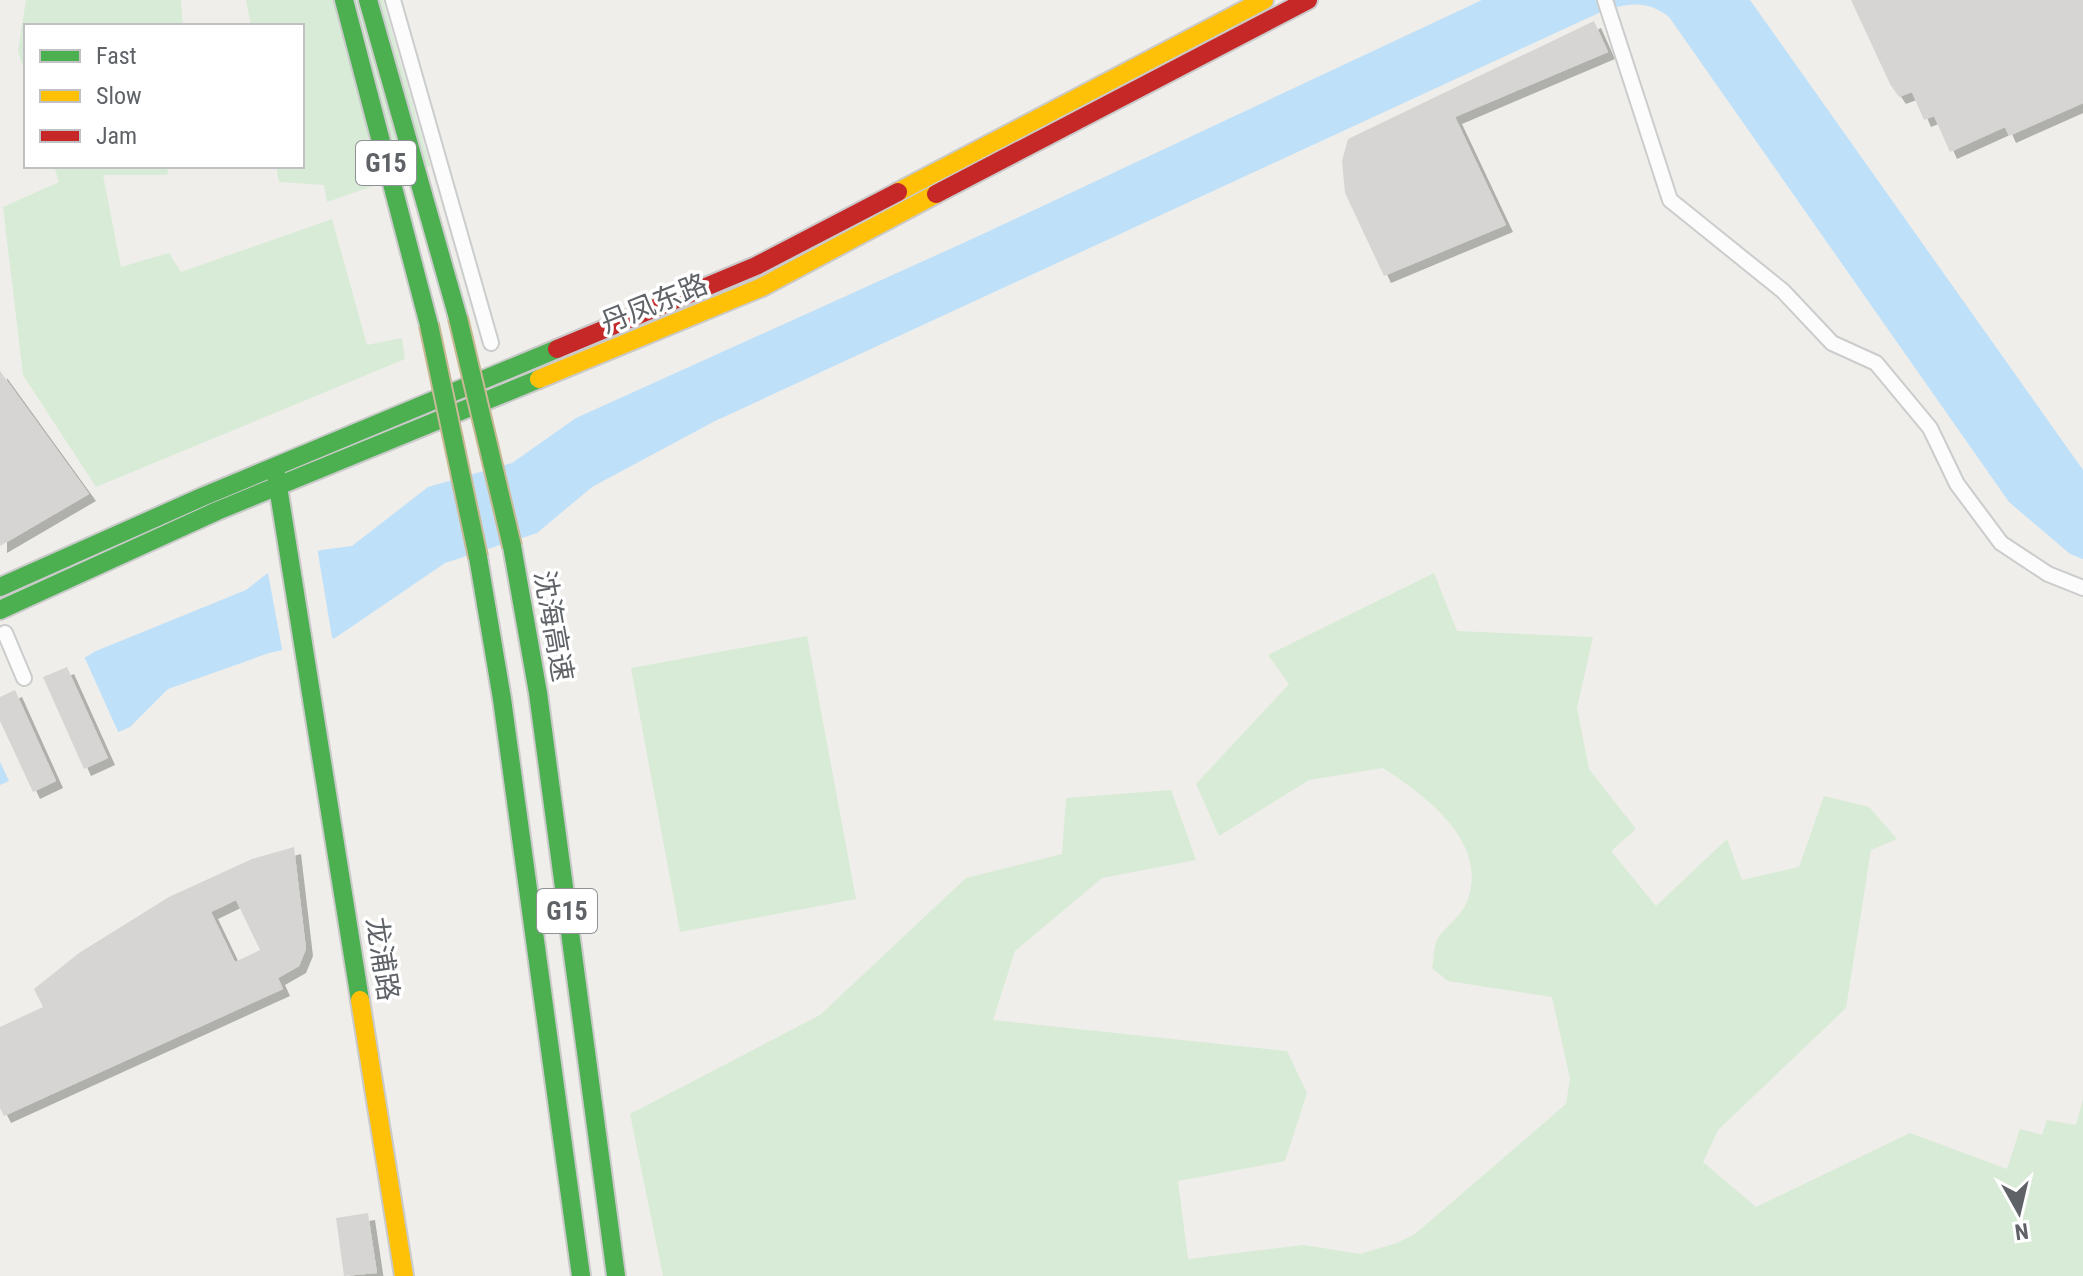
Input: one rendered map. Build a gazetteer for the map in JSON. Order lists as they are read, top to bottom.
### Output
{
  "streets": {
    "main road": [
      "G15",
      "丹凤东路",
      "沈海高速",
      "龙浦路"
    ]
  },
  "crossings": [
    ["丹凤东路", "龙浦路"]
  ],
  "legend": ["Fast", "Slow", "Jam"],
  "north": "bottom"
}
